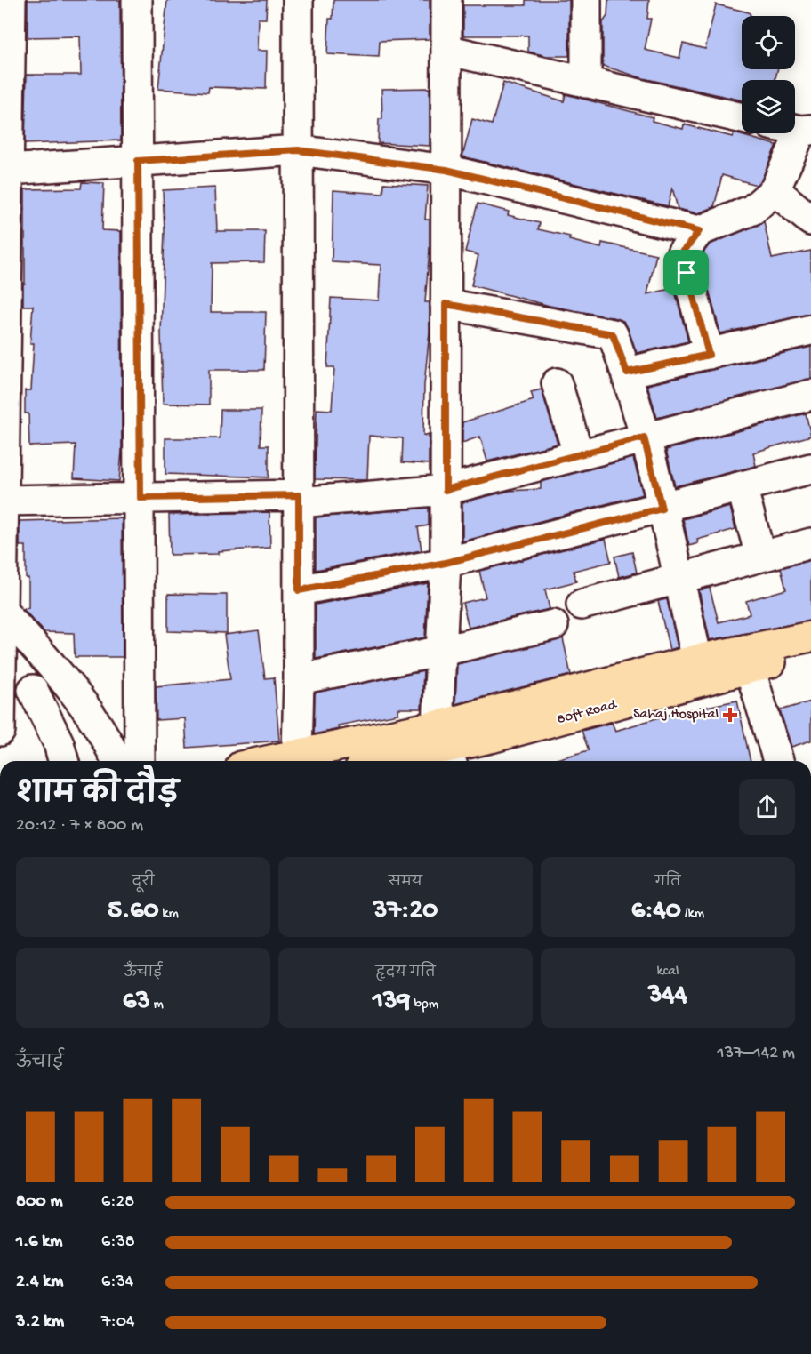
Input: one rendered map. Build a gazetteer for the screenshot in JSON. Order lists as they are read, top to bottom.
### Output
{
  "streets": {
    "main road": ["80ft Road"]
  },
  "places": {
    "health": ["Sahaj Hospital"]
  },
  "page": {
    "heading": ["शाम की दौड़", "20:12 · 7 × 800 m"],
    "stats": [
      ["दूरी", "5.60 km"],
      ["समय", "37:20"],
      ["गति", "6:40 /km"],
      ["ऊँचाई", "63 m"],
      ["हृदय गति", "139 bpm"],
      ["kcal", "344"]
    ],
    "chart": ["ऊँचाई", "137–142 m"],
    "list": [
      {
        "name": "800 m",
        "note": "6:28"
      },
      {
        "name": "1.6 km",
        "note": "6:38"
      },
      {
        "name": "2.4 km",
        "note": "6:34"
      },
      {
        "name": "3.2 km",
        "note": "7:04"
      }
    ]
  }
}
